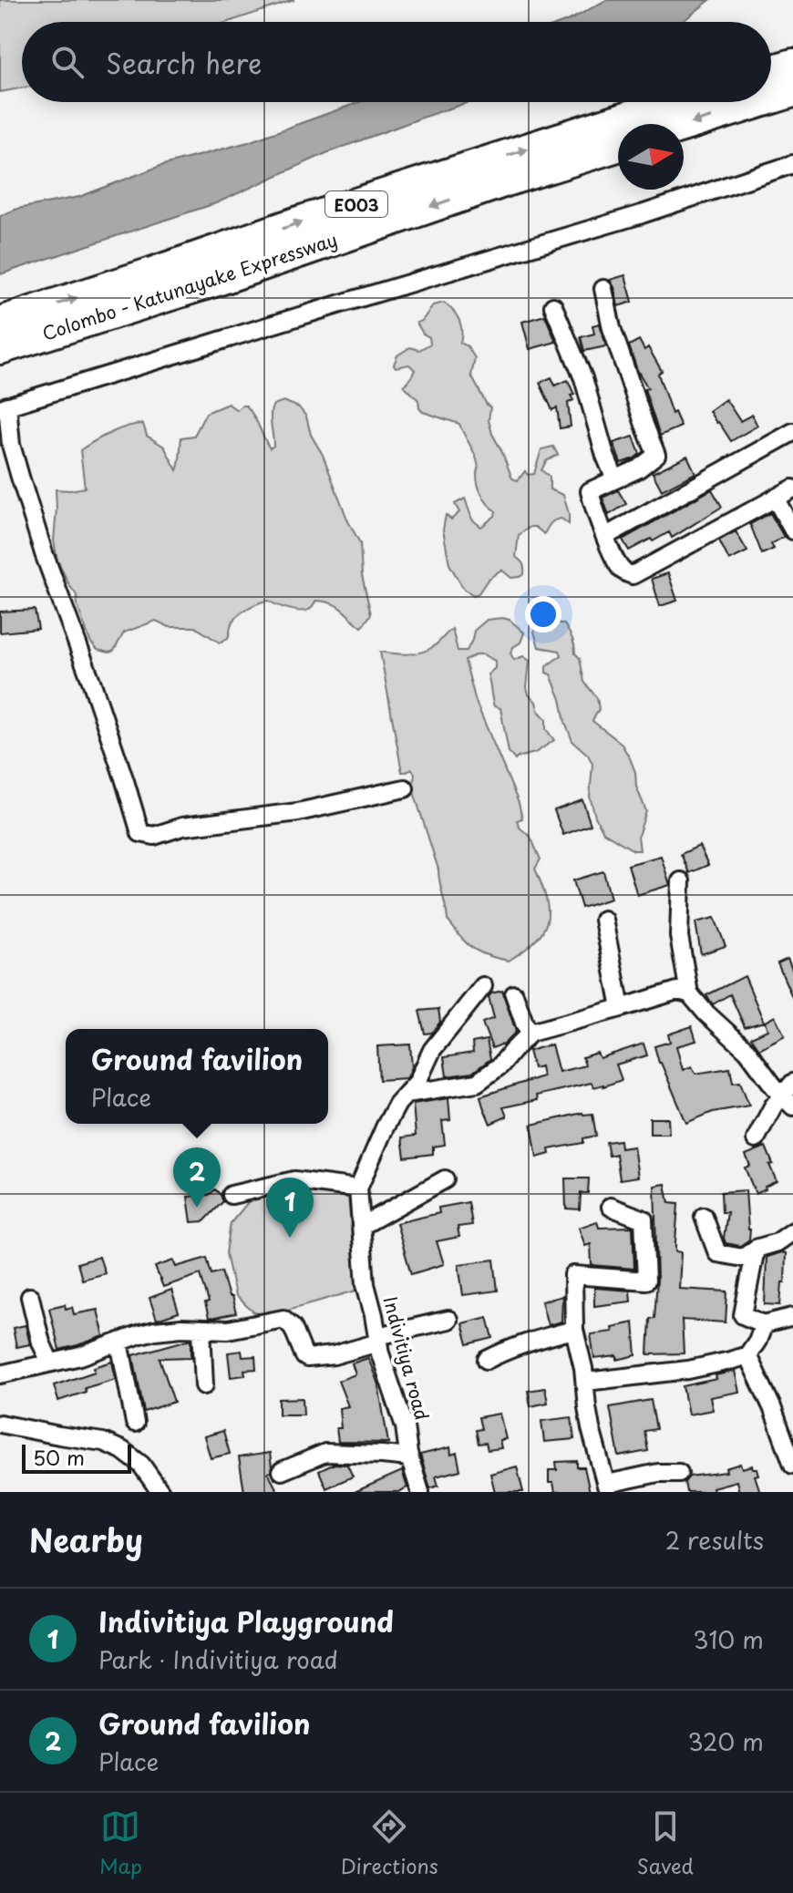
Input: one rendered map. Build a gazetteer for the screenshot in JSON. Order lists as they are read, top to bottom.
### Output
{
  "streets": {
    "highway": ["E003", "Colombo - Katunayake Expressway"],
    "street": ["Indivitiya road"]
  },
  "scale_bar": "50 m",
  "north": "right",
  "page": {
    "search": "Search here",
    "popup": ["Ground favilion", "Place"],
    "pins": ["2", "1"],
    "scale": "50 m",
    "heading": ["Nearby", "2 results"],
    "list": [
      {
        "mark": "1",
        "name": "Indivitiya Playground",
        "note": "Park · Indivitiya road",
        "value": "310 m"
      },
      {
        "mark": "2",
        "name": "Ground favilion",
        "note": "Place",
        "value": "320 m"
      }
    ],
    "nav": ["Map", "Directions", "Saved"]
  }
}
